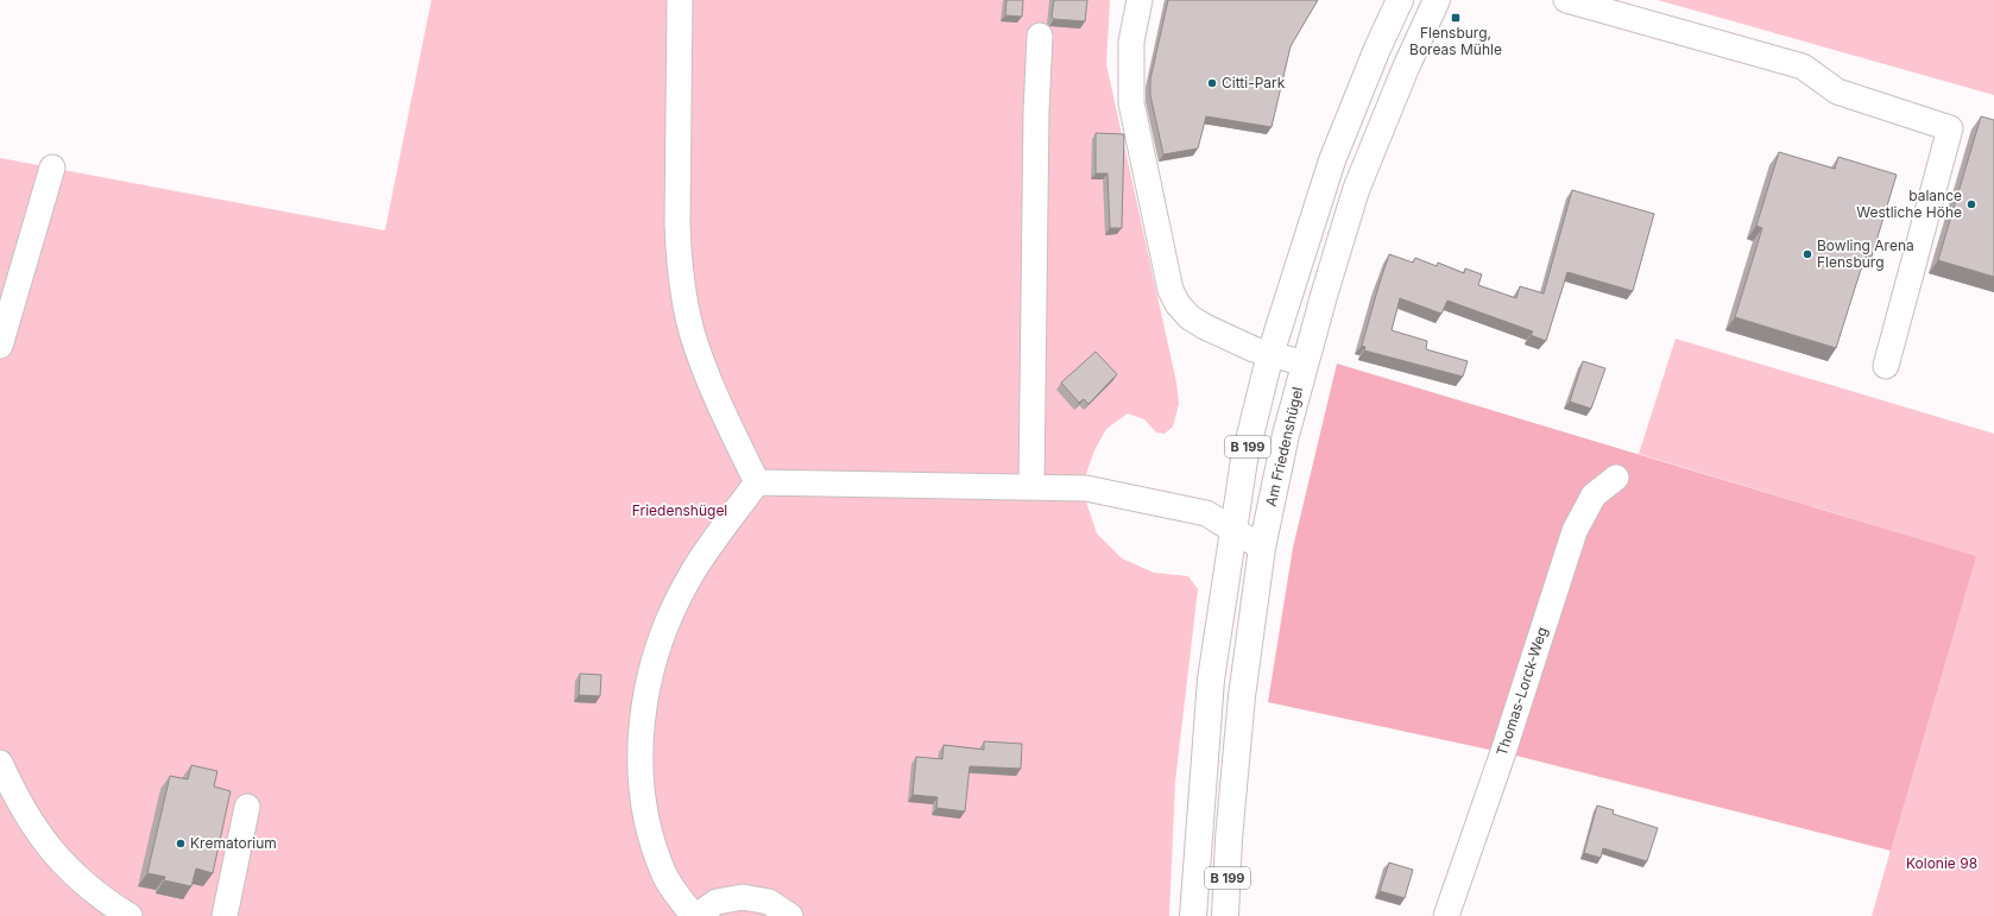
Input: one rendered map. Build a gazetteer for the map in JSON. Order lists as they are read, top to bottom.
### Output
{
  "streets": {
    "main road": ["B 199", "Am Friedenshügel"],
    "street": ["Thomas-Lorck-Weg"]
  },
  "parks": ["Friedenshügel", "Kolonie 98"],
  "places": {
    "transit": ["Flensburg, Boreas Mühle"],
    "other": [
      "Citti-Park",
      "balance Westliche Höhe",
      "Bowling Arena Flensburg",
      "Krematorium"
    ]
  }
}
